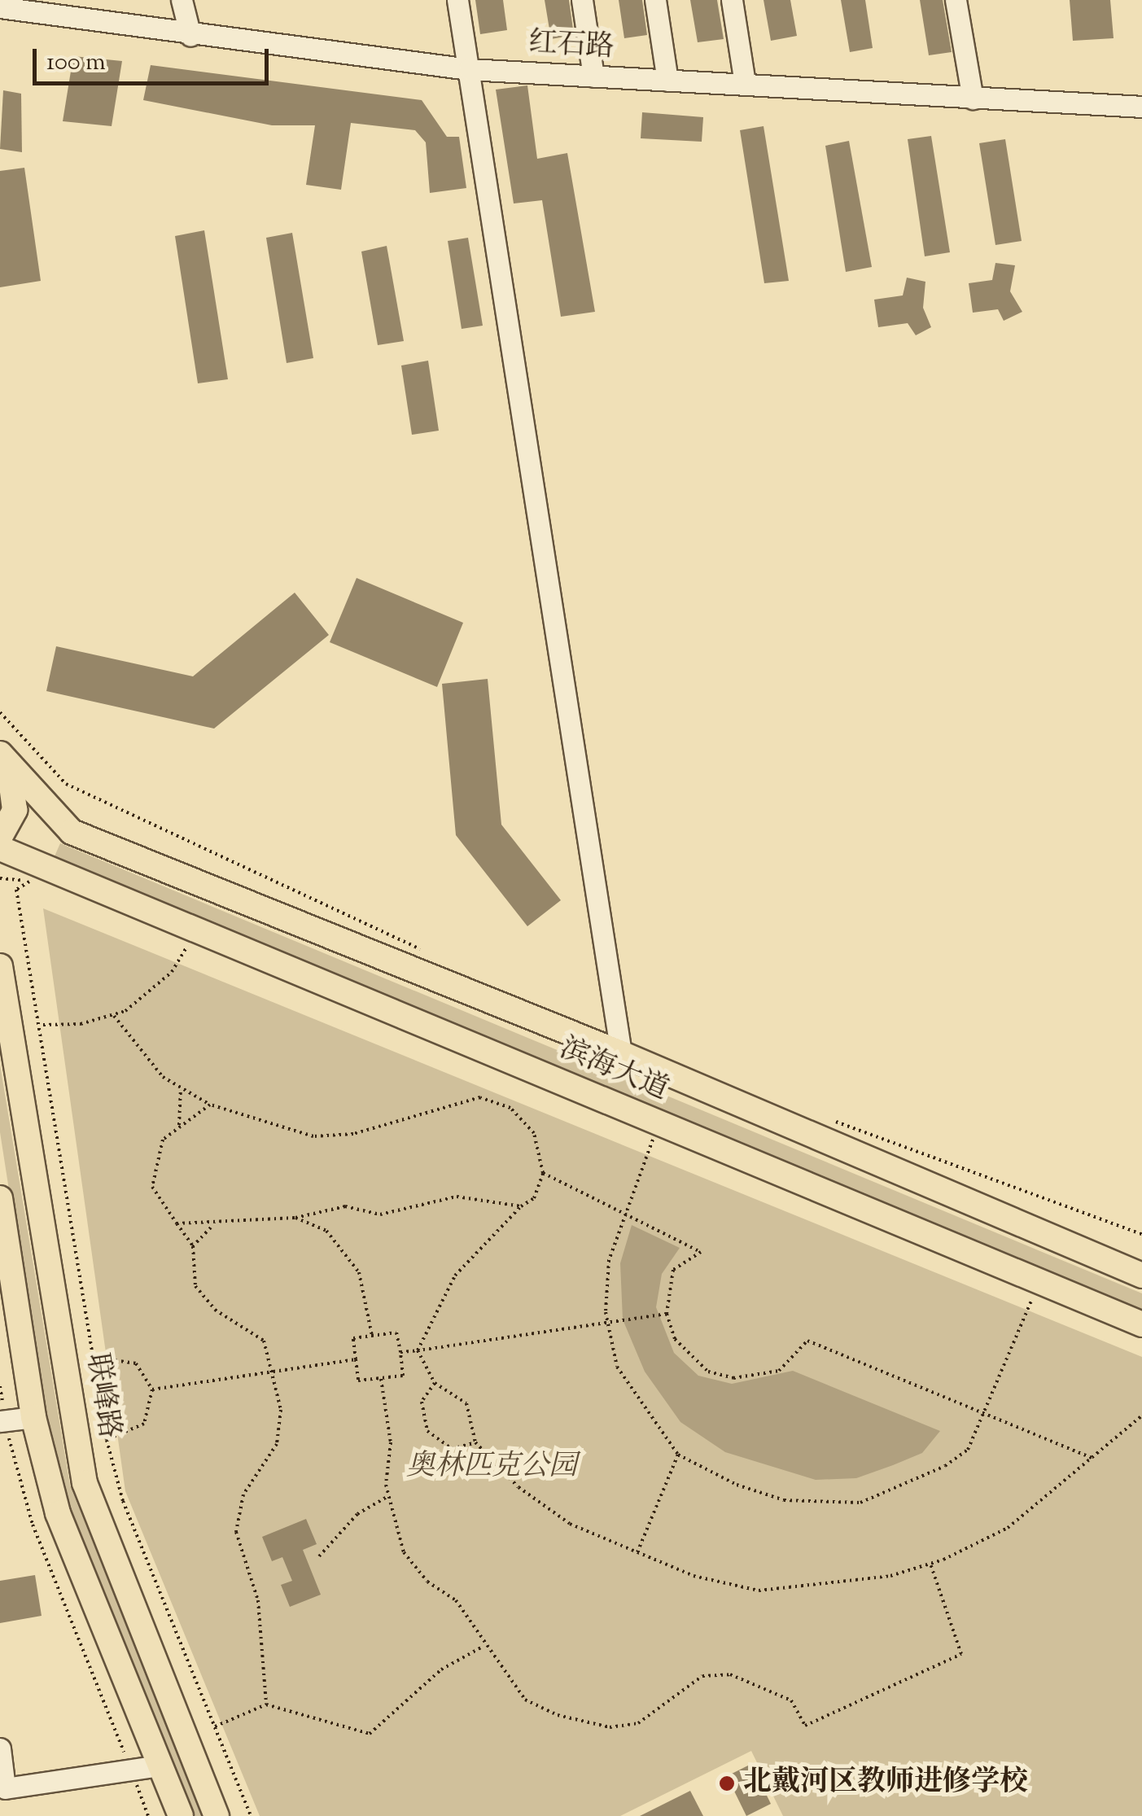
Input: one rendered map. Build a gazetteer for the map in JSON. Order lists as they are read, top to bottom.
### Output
{
  "streets": {
    "main road": ["滨海大道", "联峰路"],
    "street": ["红石路"]
  },
  "parks": ["奥林匹克公园"],
  "places": ["北戴河区教师进修学校"],
  "scale_bar": "100 m"
}
